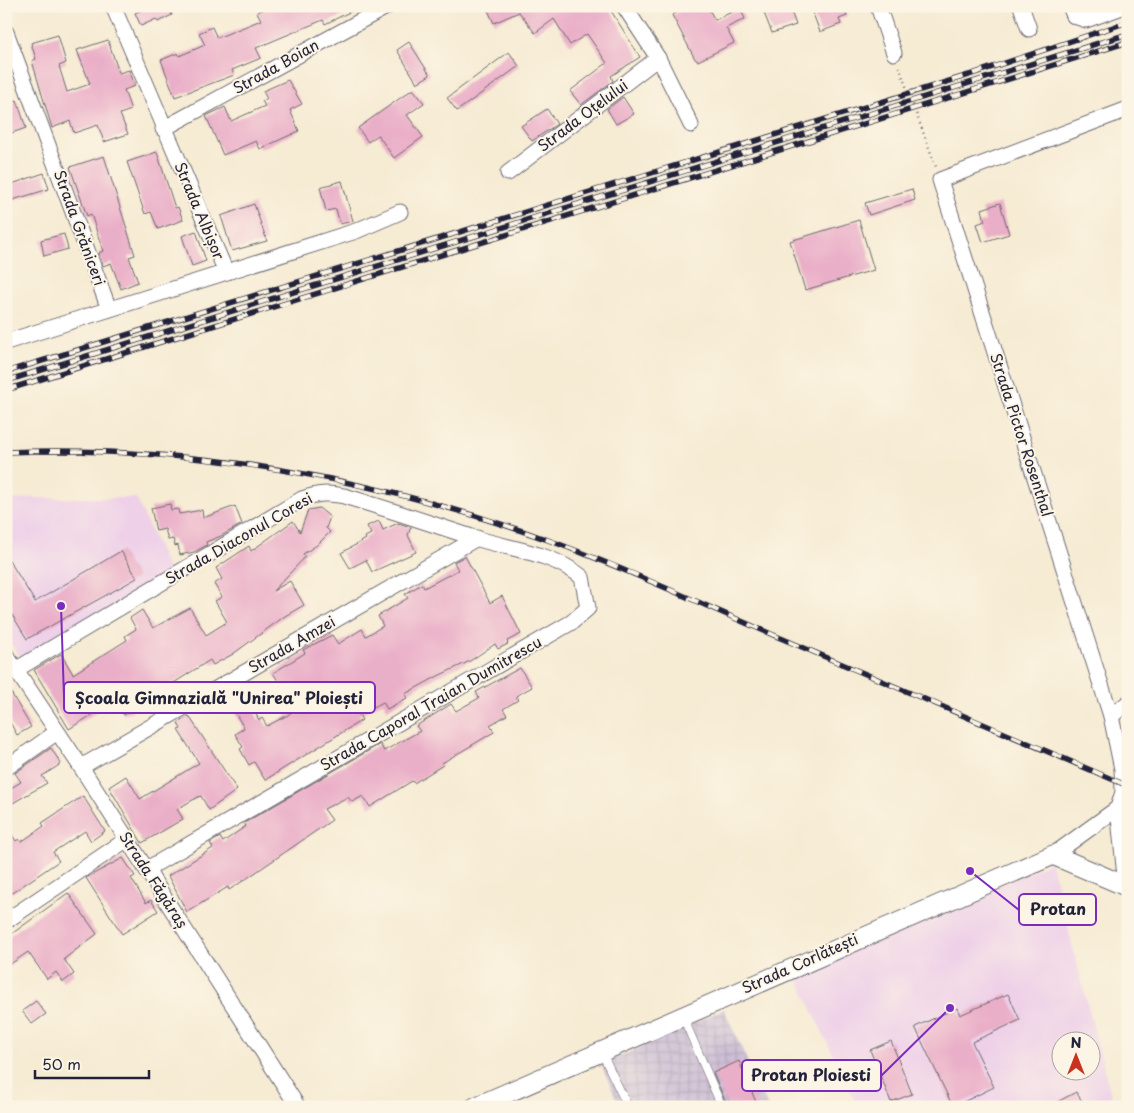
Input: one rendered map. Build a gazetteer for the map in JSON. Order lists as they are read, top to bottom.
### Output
{
  "streets": {
    "street": [
      "Strada Boian",
      "Strada Oțelului",
      "Strada Albișor",
      "Strada Grăniceri",
      "Strada Pictor Rosenthal",
      "Strada Diaconul Coresi",
      "Strada Amzei",
      "Strada Caporal Traian Dumitrescu",
      "Strada Făgăraș",
      "Strada Corlătești"
    ]
  },
  "crossings": [
    ["Strada Boian", "Strada Albișor"],
    ["Strada Pictor Rosenthal", "Strada Corlătești"],
    ["Strada Diaconul Coresi", "Strada Amzei"],
    ["Strada Diaconul Coresi", "Strada Caporal Traian Dumitrescu"],
    ["Strada Diaconul Coresi", "Strada Făgăraș"],
    ["Strada Amzei", "Strada Caporal Traian Dumitrescu"],
    ["Strada Amzei", "Strada Făgăraș"],
    ["Strada Caporal Traian Dumitrescu", "Strada Făgăraș"]
  ],
  "places": ["Școala Gimnazială \"Unirea\" Ploiești", "Protan", "Protan Ploiesti"],
  "scale_bar": "50 m",
  "north": "top"
}
